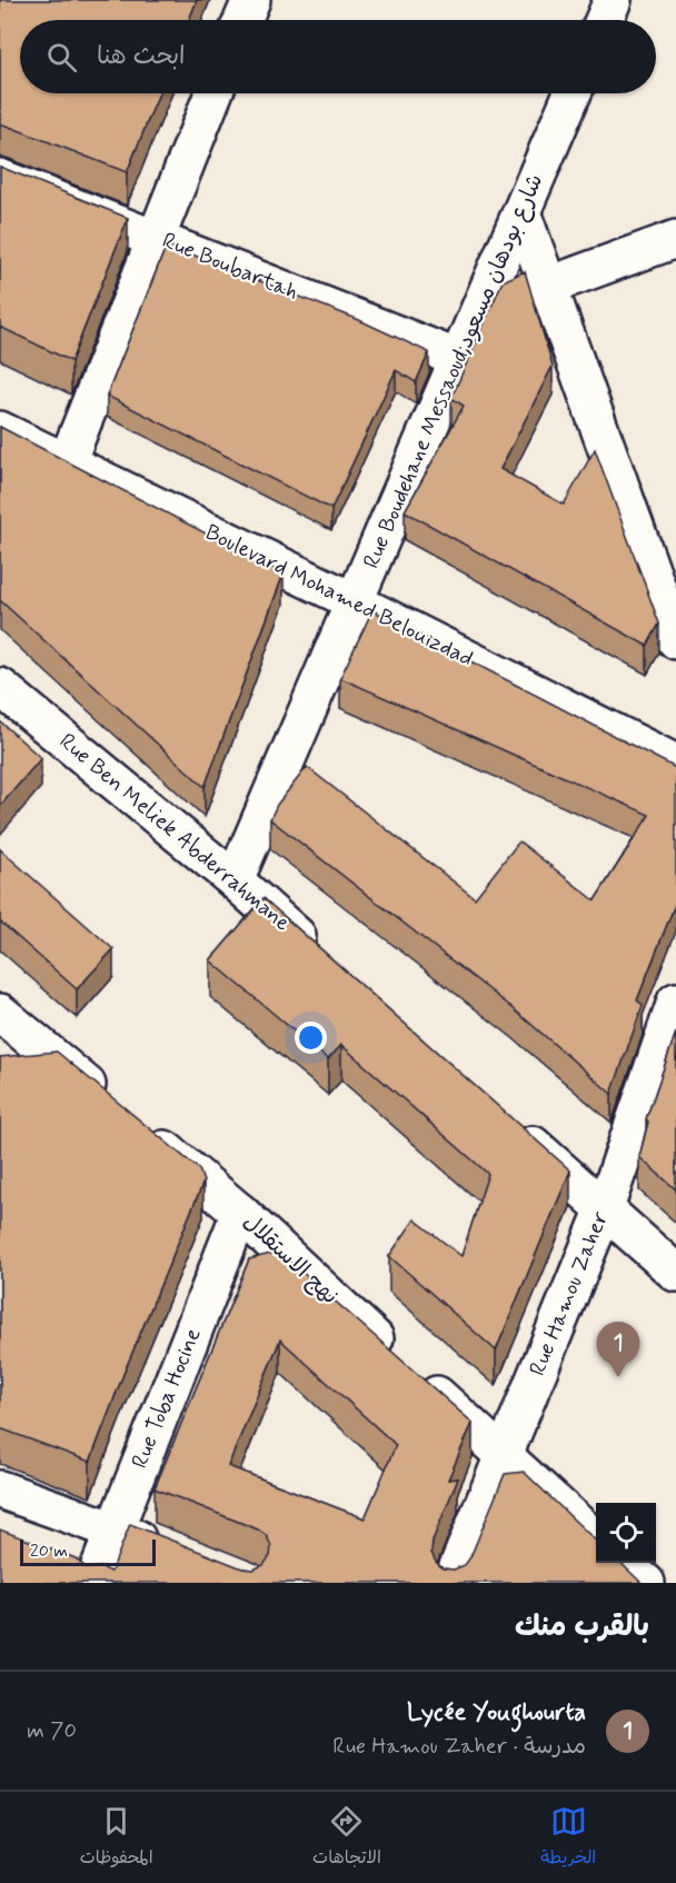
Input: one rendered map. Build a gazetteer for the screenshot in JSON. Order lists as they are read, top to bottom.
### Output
{
  "streets": {
    "street": [
      "Rue Boubartah",
      "Rue Boudehane Messaoud;شارع بودهان مسعود",
      "Boulevard Mohamed Belouizdad",
      "Rue Ben Meliek Abderrahmane",
      "نهج الاستقلال",
      "Rue Hamou Zaher",
      "Rue Toba Hocine"
    ]
  },
  "crossings": [
    ["Rue Boubartah", "Rue Boudehane Messaoud;شارع بودهان مسعود"],
    ["Rue Boudehane Messaoud;شارع بودهان مسعود", "Boulevard Mohamed Belouizdad"],
    ["Rue Boudehane Messaoud;شارع بودهان مسعود", "Rue Ben Meliek Abderrahmane"],
    ["نهج الاستقلال", "Rue Hamou Zaher"],
    ["نهج الاستقلال", "Rue Toba Hocine"]
  ],
  "scale_bar": "20 m",
  "page": {
    "search": "ابحث هنا",
    "pins": "1",
    "scale": "20 m",
    "heading": "بالقرب منك",
    "list": [
      {
        "mark": "1",
        "name": "Lycée Youghourta",
        "note": "مدرسة · Rue Hamou Zaher",
        "value": "70 m"
      }
    ],
    "nav": ["الخريطة", "الاتجاهات", "المحفوظات"]
  }
}
